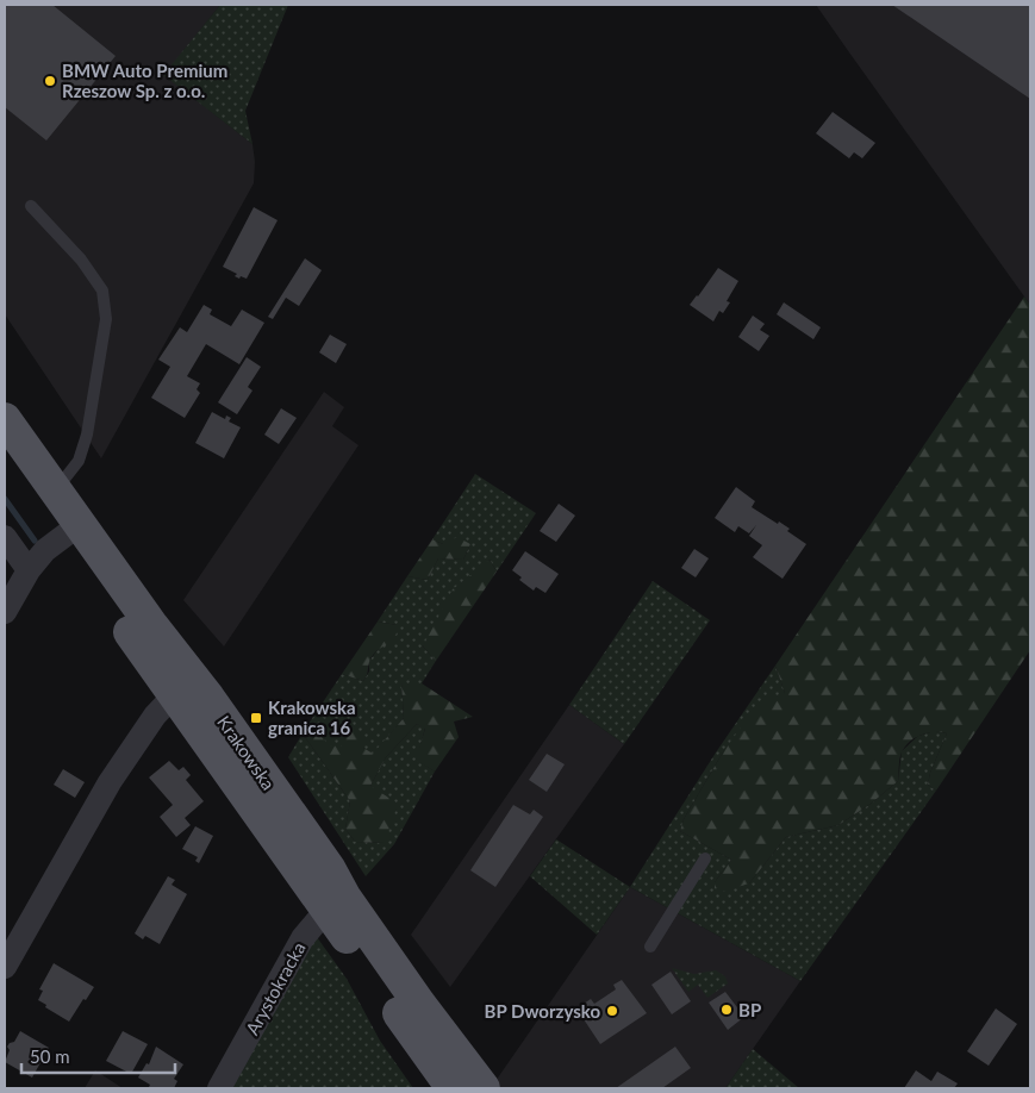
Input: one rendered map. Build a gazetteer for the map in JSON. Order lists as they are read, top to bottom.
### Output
{
  "streets": {
    "main road": ["Krakowska"],
    "street": ["Arystokracka"]
  },
  "crossings": [
    ["Krakowska", "Arystokracka"]
  ],
  "places": {
    "other": ["BMW Auto Premium Rzeszow Sp. z o.o.", "BP", "BP Dworzysko"],
    "transit": ["Krakowska granica 16"]
  },
  "scale_bar": "50 m"
}
